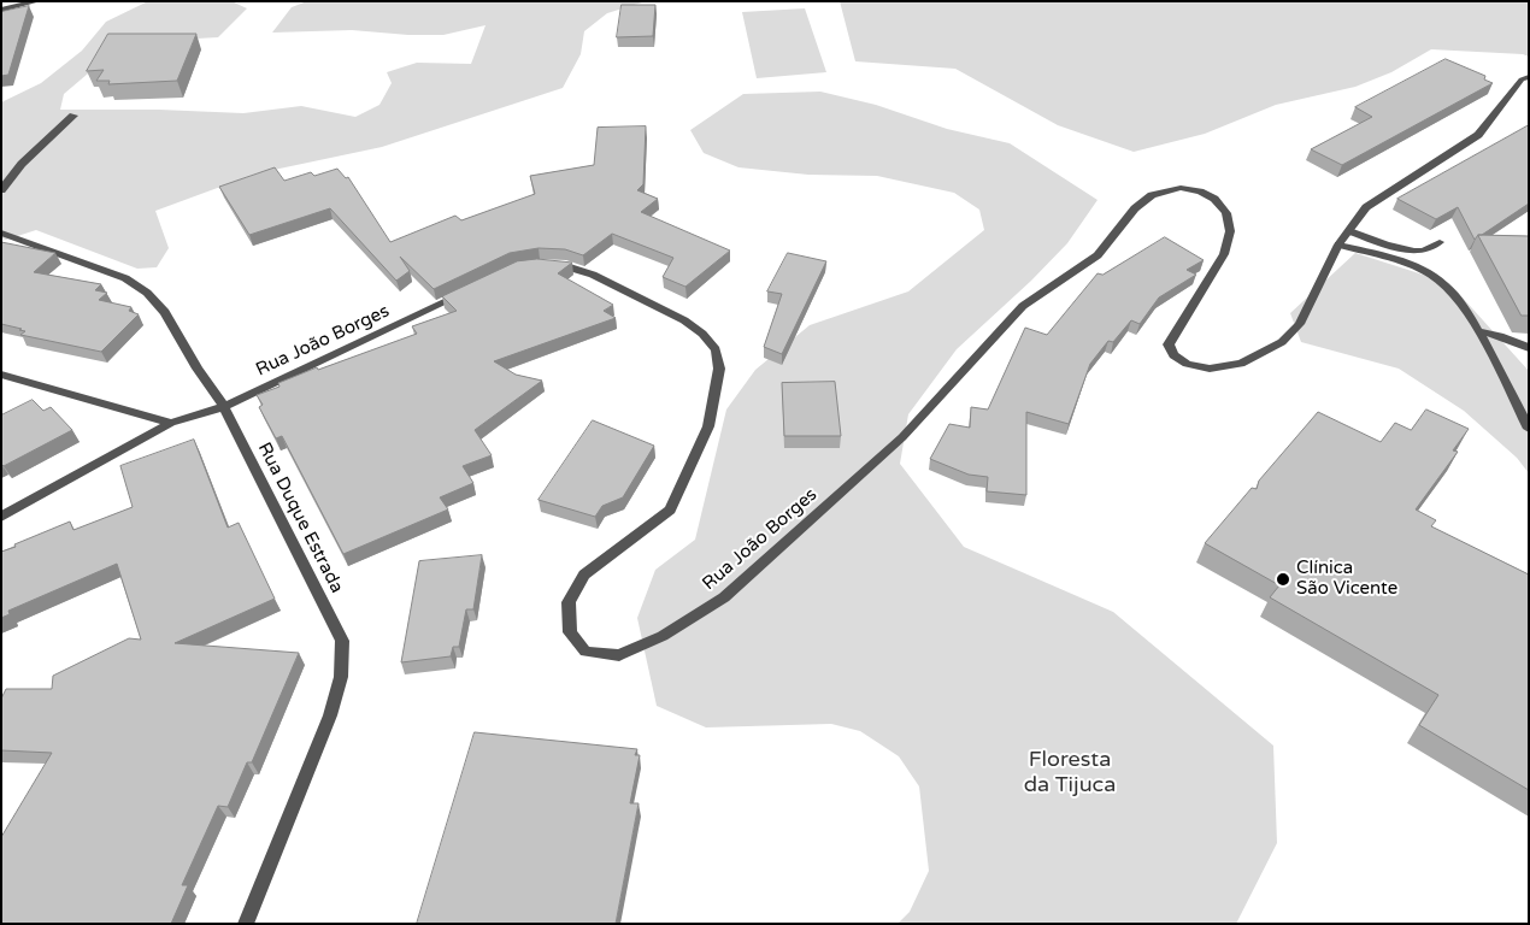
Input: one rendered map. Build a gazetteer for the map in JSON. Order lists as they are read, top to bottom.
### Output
{
  "streets": {
    "street": ["Rua João Borges", "Rua Duque Estrada"]
  },
  "crossings": [
    ["Rua João Borges", "Rua Duque Estrada"]
  ],
  "parks": ["Floresta da Tijuca"],
  "places": ["Clínica São Vicente"]
}
